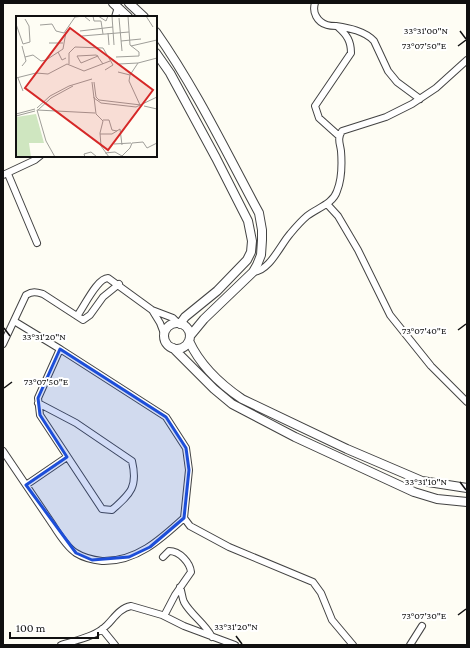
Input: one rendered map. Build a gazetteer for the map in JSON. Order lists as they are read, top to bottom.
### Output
{
  "scale_bar": "100 m",
  "coordinates": [
    "33°31'00\"N",
    "73°07'50\"E",
    "73°07'40\"E",
    "33°31'20\"N",
    "33°31'10\"N",
    "73°07'30\"E"
  ]
}
